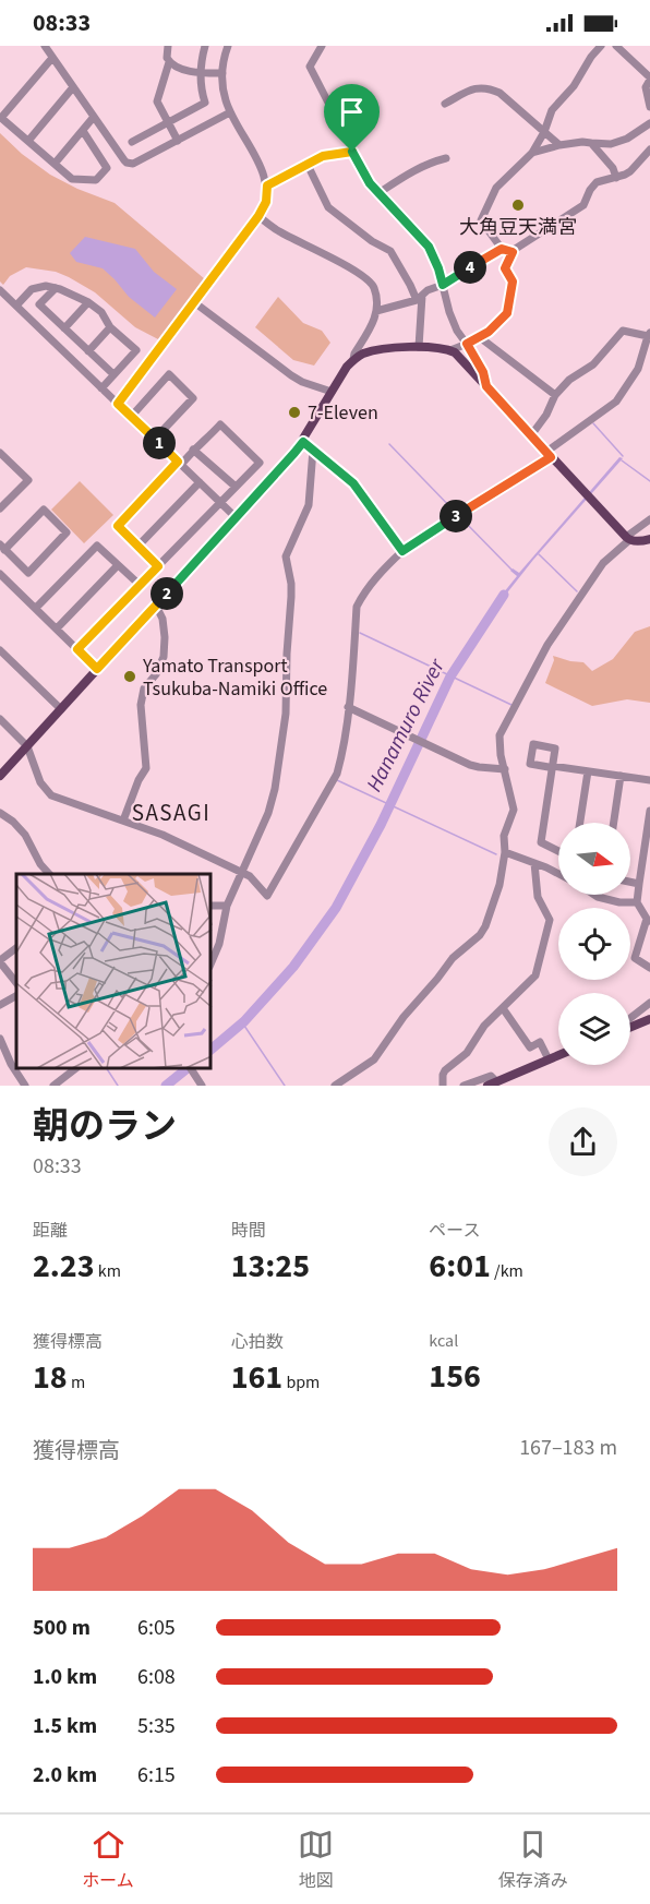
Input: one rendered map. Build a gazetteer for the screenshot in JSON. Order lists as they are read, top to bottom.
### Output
{
  "districts": ["SASAGI"],
  "water": ["Hanamuro River"],
  "places": ["大角豆天満宮", "7-Eleven", "Yamato Transport Tsukuba-Namiki Office"],
  "north": "right",
  "page": {
    "status": "08:33",
    "pins": [
      "4",
      "1",
      "3",
      "2"
    ],
    "heading": ["朝のラン", "08:33"],
    "stats": [
      ["距離", "2.23 km"],
      ["時間", "13:25"],
      ["ペース", "6:01 /km"],
      ["獲得標高", "18 m"],
      ["心拍数", "161 bpm"],
      ["kcal", "156"]
    ],
    "chart": ["獲得標高", "167–183 m"],
    "list": [
      {
        "name": "500 m",
        "note": "6:05"
      },
      {
        "name": "1.0 km",
        "note": "6:08"
      },
      {
        "name": "1.5 km",
        "note": "5:35"
      },
      {
        "name": "2.0 km",
        "note": "6:15"
      }
    ],
    "tabs": ["ホーム", "地図", "保存済み"]
  }
}
